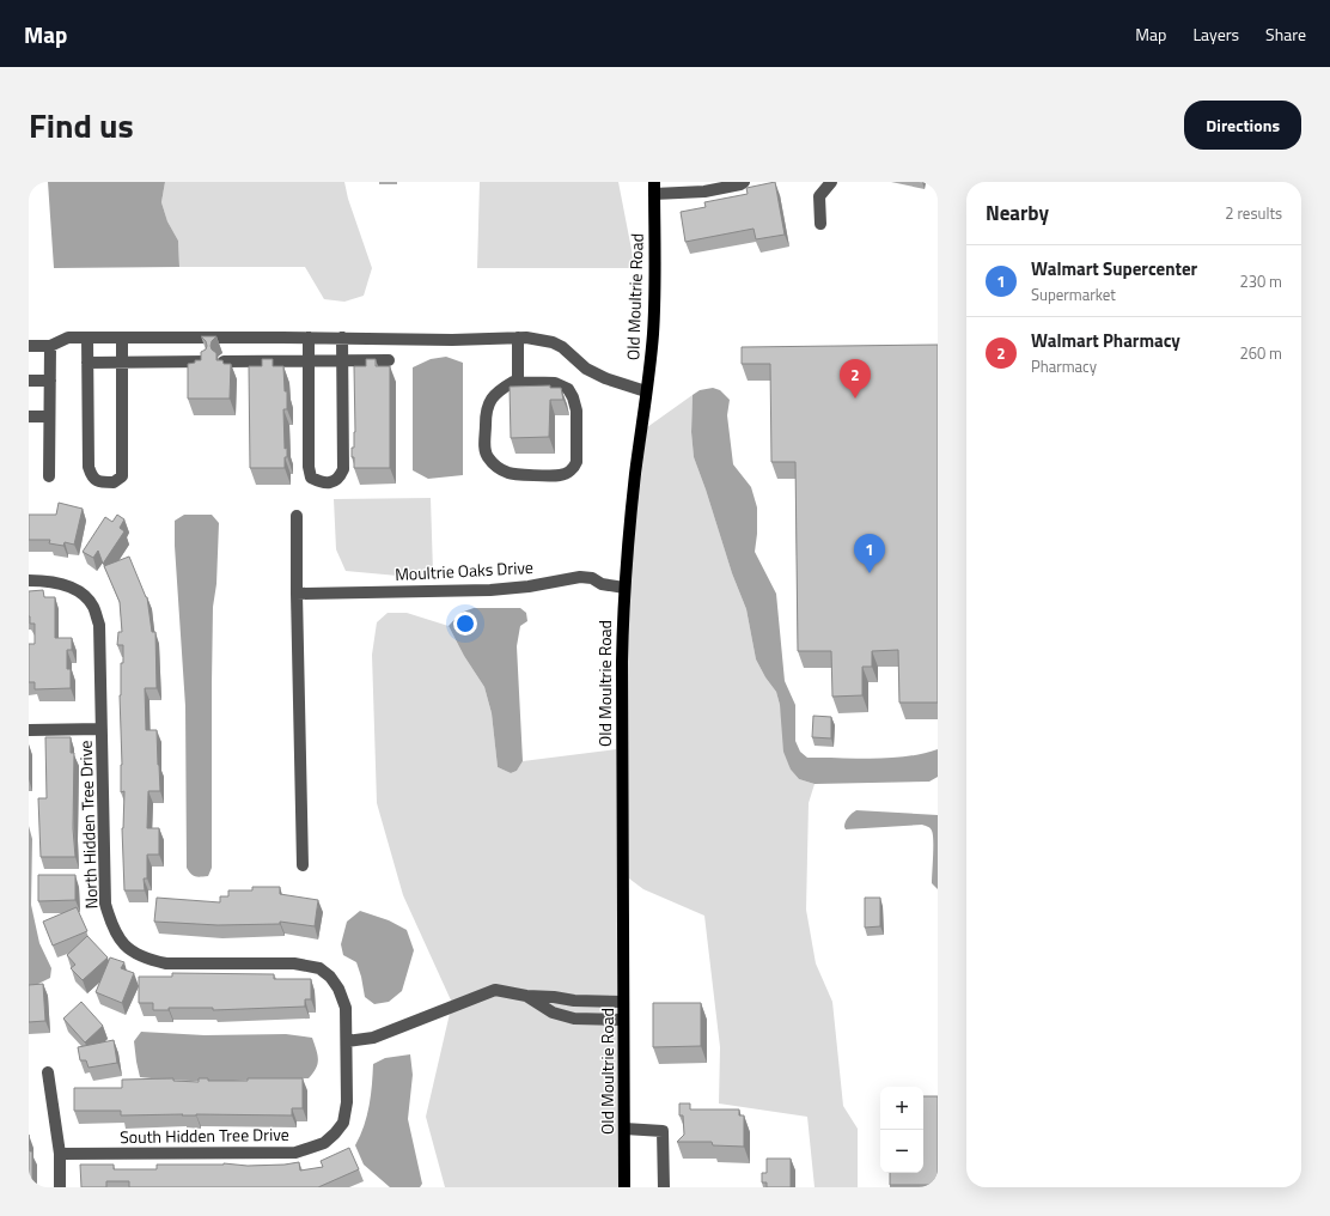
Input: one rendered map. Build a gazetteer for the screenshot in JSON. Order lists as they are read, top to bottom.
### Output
{
  "streets": {
    "main road": ["Old Moultrie Road"],
    "street": ["Moultrie Oaks Drive", "North Hidden Tree Drive", "South Hidden Tree Drive"]
  },
  "crossings": [
    ["Old Moultrie Road", "Moultrie Oaks Drive"],
    ["North Hidden Tree Drive", "South Hidden Tree Drive"]
  ],
  "page": {
    "header": "Map",
    "nav": ["Map", "Layers", "Share"],
    "title": "Find us",
    "buttons": "Directions",
    "heading": ["Nearby", "2 results"],
    "list": [
      {
        "mark": "1",
        "name": "Walmart Supercenter",
        "note": "Supermarket",
        "value": "230 m"
      },
      {
        "mark": "2",
        "name": "Walmart Pharmacy",
        "note": "Pharmacy",
        "value": "260 m"
      }
    ],
    "pins": ["2", "1"],
    "map_buttons": ["+", "−"]
  }
}
